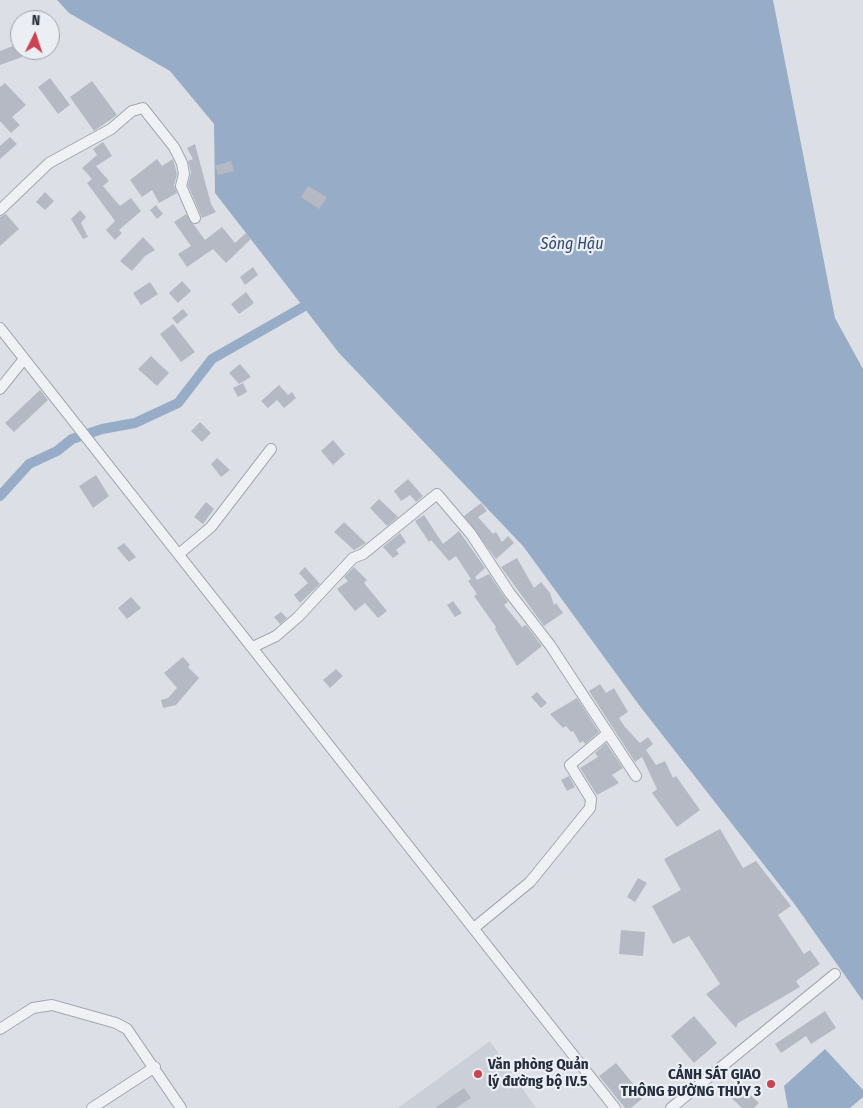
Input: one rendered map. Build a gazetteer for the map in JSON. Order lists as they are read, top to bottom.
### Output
{
  "water": ["Sông Hậu"],
  "places": ["Văn phòng Quản lý đường bộ IV.5", "CẢNH SÁT GIAO THÔNG ĐƯỜNG THỦY 3"],
  "north": "top"
}
